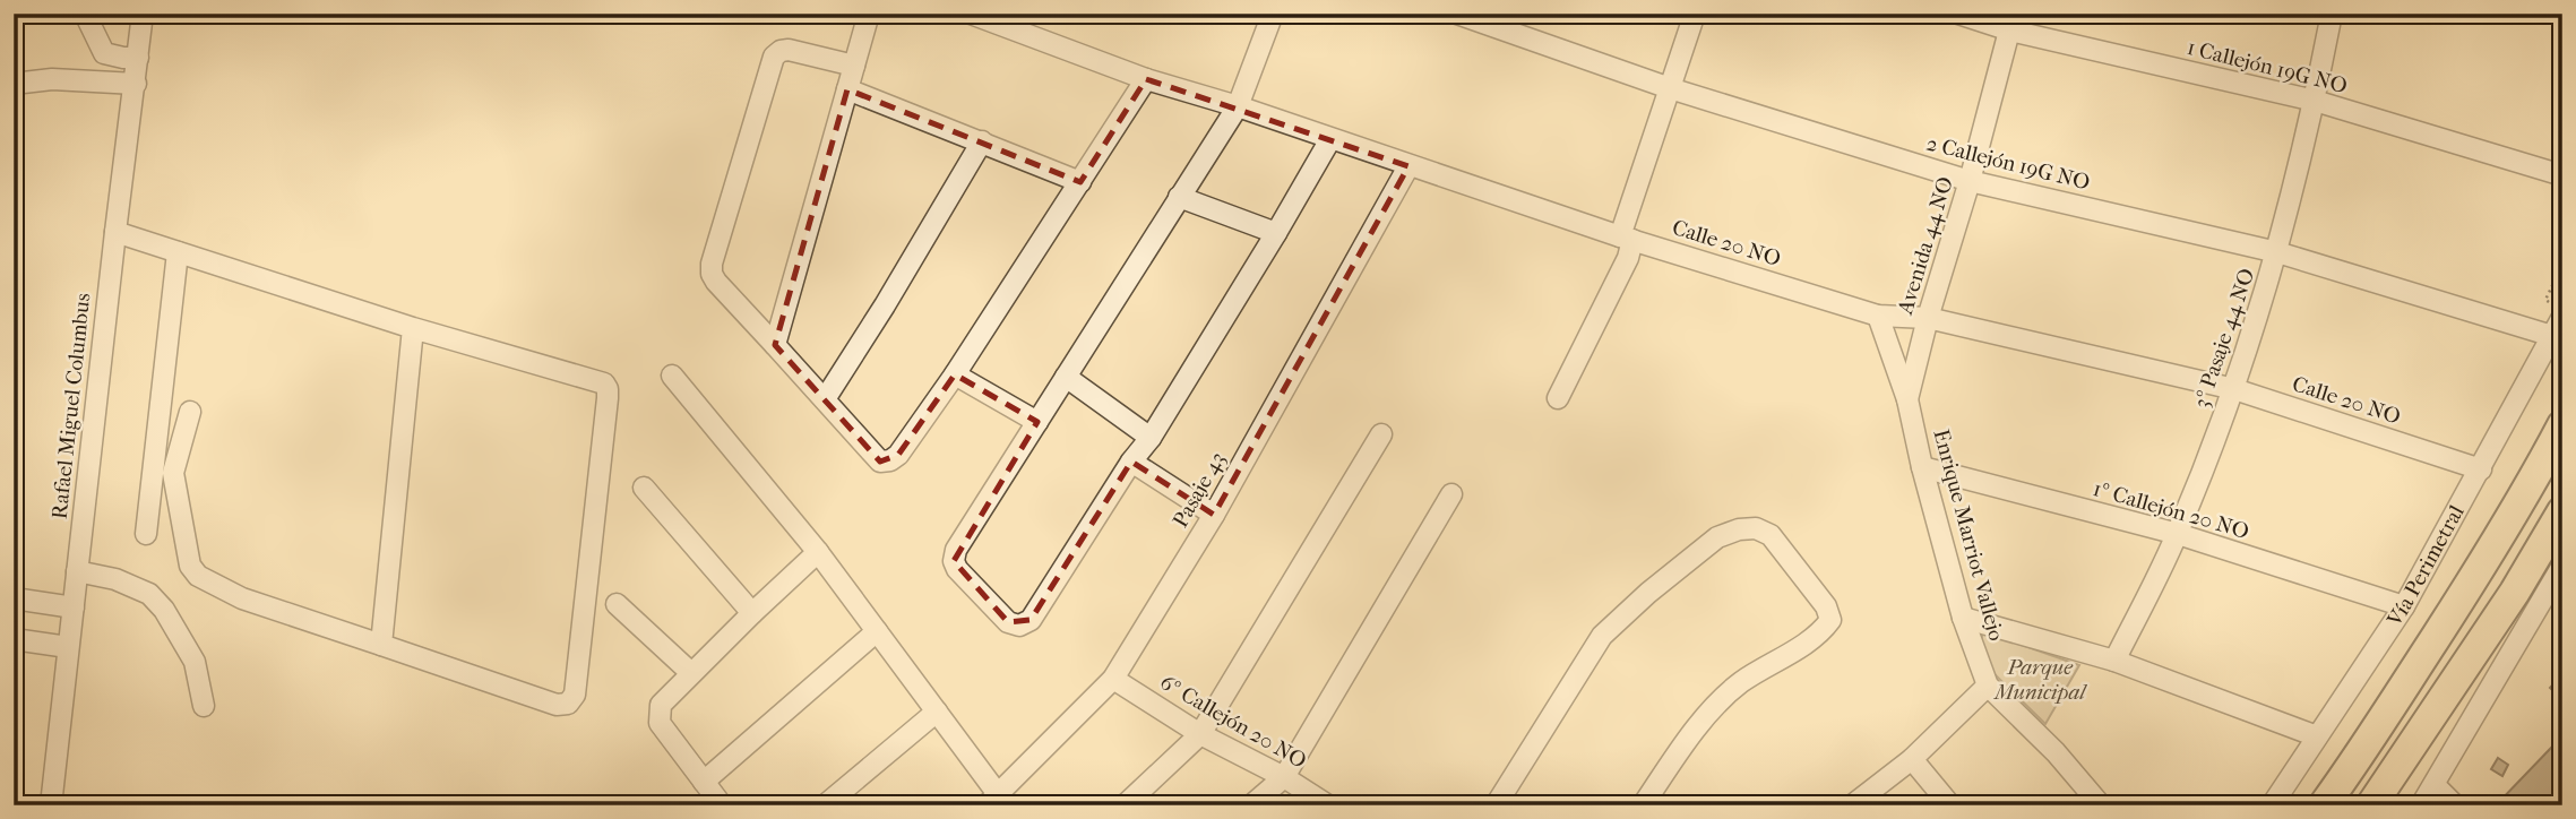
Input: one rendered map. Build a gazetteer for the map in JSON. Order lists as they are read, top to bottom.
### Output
{
  "streets": {
    "highway": ["Vía Perimetral"],
    "street": [
      "1 Callejón 19G NO",
      "2 Callejón 19G NO",
      "Calle 20 NO",
      "Avenida 44 NO",
      "3º Pasaje 44 NO",
      "Rafael Miguel Columbus",
      "Pasaje 43",
      "1º Callejón 20 NO",
      "Enrique Marriot Vallejo",
      "6º Callejón 20 NO"
    ]
  },
  "crossings": [
    ["1 Callejón 19G NO", "Avenida 44 NO"],
    ["1 Callejón 19G NO", "3º Pasaje 44 NO"],
    ["2 Callejón 19G NO", "Avenida 44 NO"],
    ["2 Callejón 19G NO", "3º Pasaje 44 NO"],
    ["2 Callejón 19G NO", "Vía Perimetral"],
    ["Calle 20 NO", "Avenida 44 NO"],
    ["Calle 20 NO", "3º Pasaje 44 NO"],
    ["Calle 20 NO", "Pasaje 43"],
    ["Calle 20 NO", "Enrique Marriot Vallejo"],
    ["Calle 20 NO", "Vía Perimetral"],
    ["Avenida 44 NO", "Enrique Marriot Vallejo"],
    ["3º Pasaje 44 NO", "1º Callejón 20 NO"],
    ["Pasaje 43", "6º Callejón 20 NO"],
    ["1º Callejón 20 NO", "Enrique Marriot Vallejo"],
    ["1º Callejón 20 NO", "Vía Perimetral"]
  ],
  "parks": ["Parque Municipal"]
}
